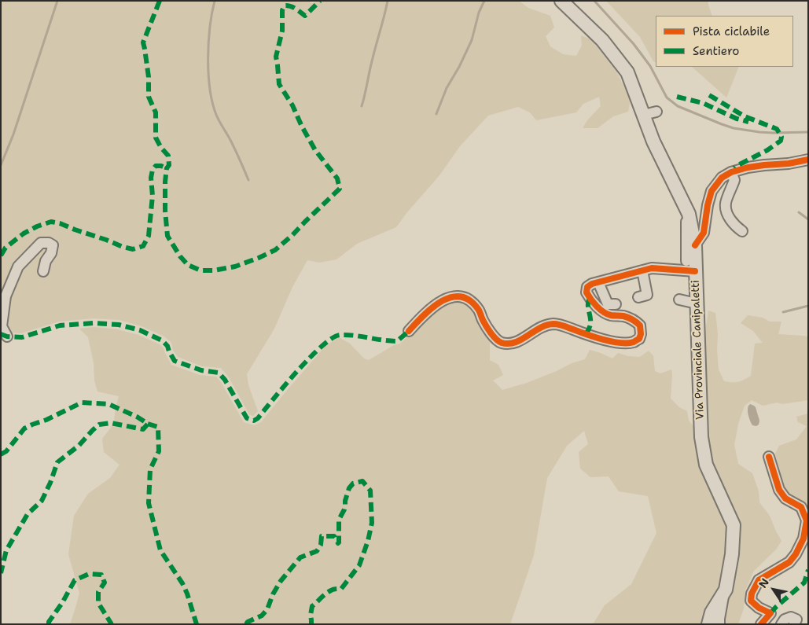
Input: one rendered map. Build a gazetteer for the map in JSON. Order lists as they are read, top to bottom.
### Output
{
  "streets": {
    "main road": ["Via Provinciale Canipaletti"]
  },
  "legend": ["Pista ciclabile", "Sentiero"],
  "north": "top left"
}
